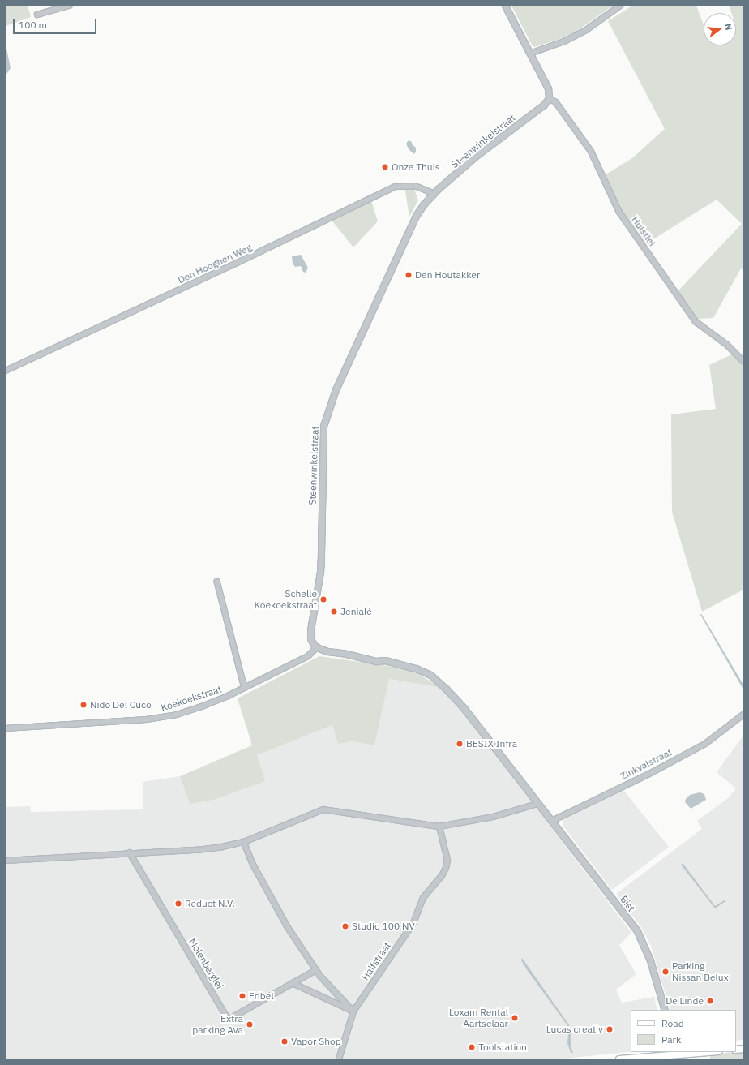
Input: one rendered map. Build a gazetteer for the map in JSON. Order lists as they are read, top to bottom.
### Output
{
  "streets": {
    "street": [
      "Steenwinkelstraat",
      "Hulstlei",
      "Den Hooghen Weg",
      "Koekoekstraat",
      "Zinkvalstraat",
      "Bist",
      "Halfstraat",
      "Molenberglei"
    ]
  },
  "crossings": [
    ["Steenwinkelstraat", "Hulstlei"],
    ["Steenwinkelstraat", "Den Hooghen Weg"],
    ["Steenwinkelstraat", "Koekoekstraat"],
    ["Zinkvalstraat", "Bist"]
  ],
  "places": [
    "Onze Thuis",
    "Den Houtakker",
    "Schelle Koekoekstraat",
    "Jenialé",
    "Nido Del Cuco",
    "BESIX Infra",
    "Reduct N.V.",
    "Studio 100 NV",
    "Parking Nissan Belux",
    "Fribel",
    "De Linde",
    "Loxam Rental Aartselaar",
    "Extra parking Ava",
    "Lucas creativ",
    "Vapor Shop",
    "Toolstation"
  ],
  "legend": ["Road", "Park"],
  "scale_bar": "100 m",
  "north": "right"
}
